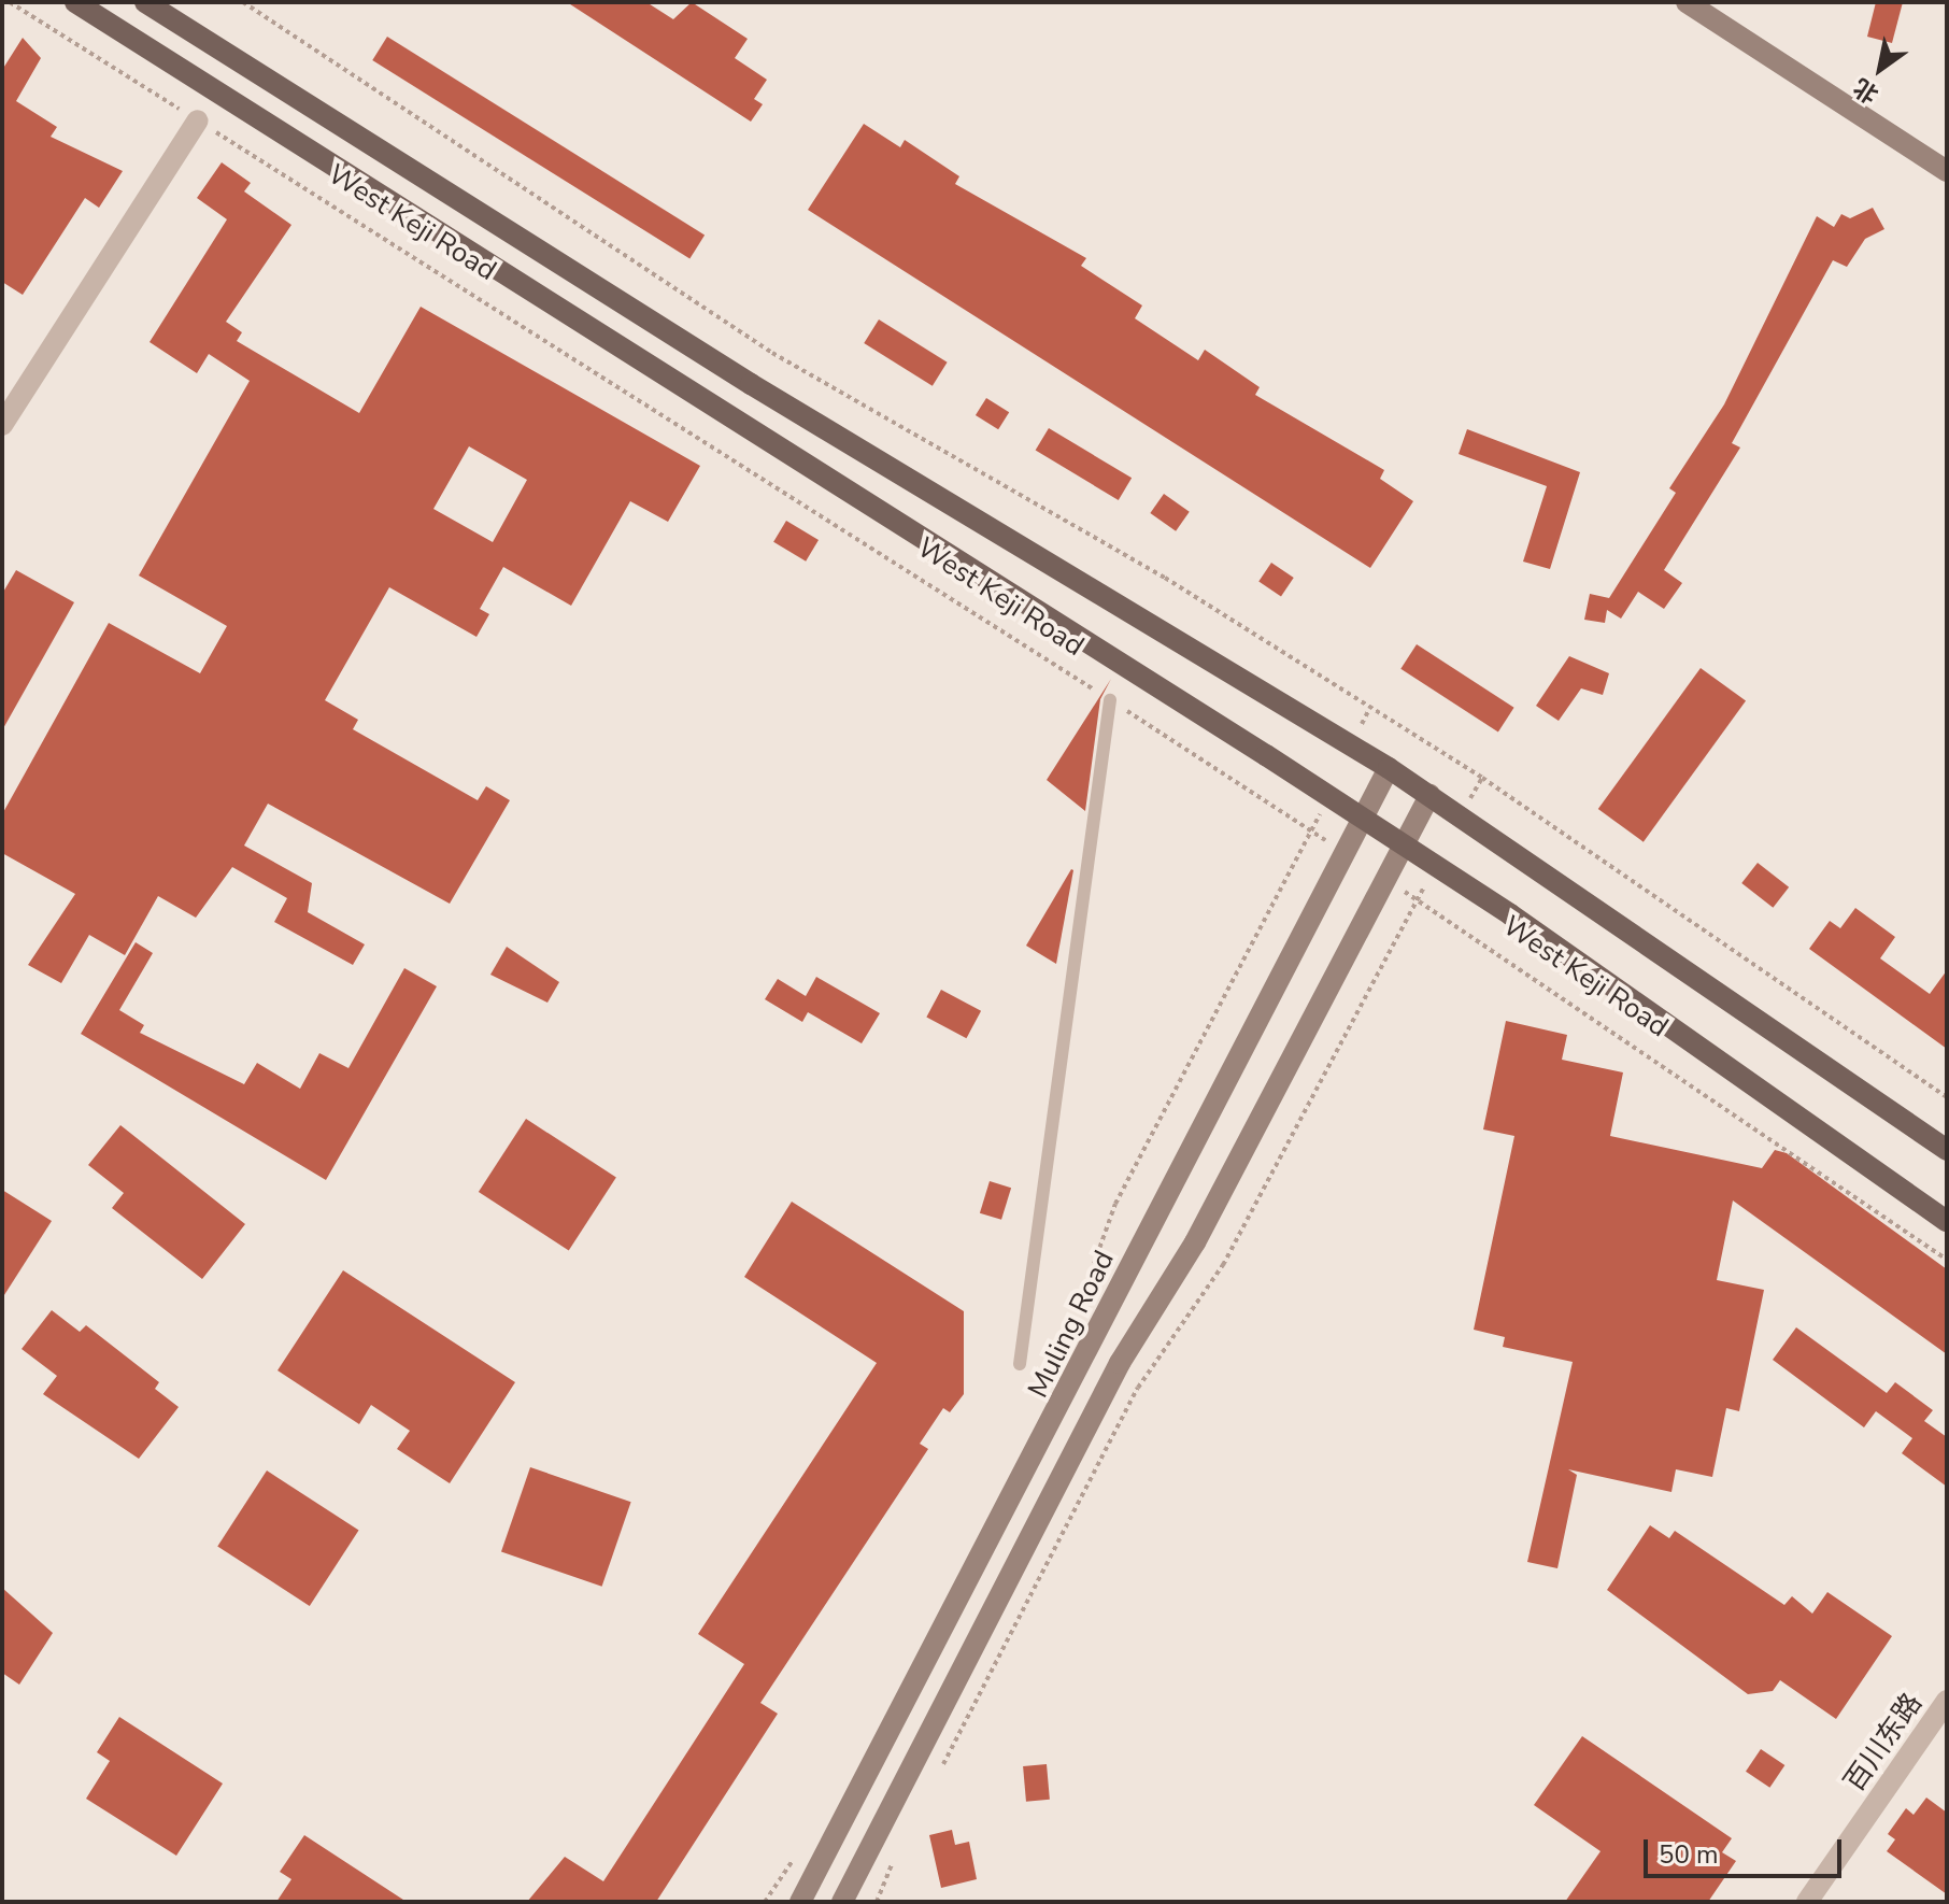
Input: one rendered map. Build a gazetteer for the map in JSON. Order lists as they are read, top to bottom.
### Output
{
  "streets": {
    "main road": ["West Keji Road"],
    "street": ["Muling Road", "百川东路"]
  },
  "crossings": [
    ["West Keji Road", "Muling Road"]
  ],
  "scale_bar": "50 m",
  "north": "bottom left"
}
